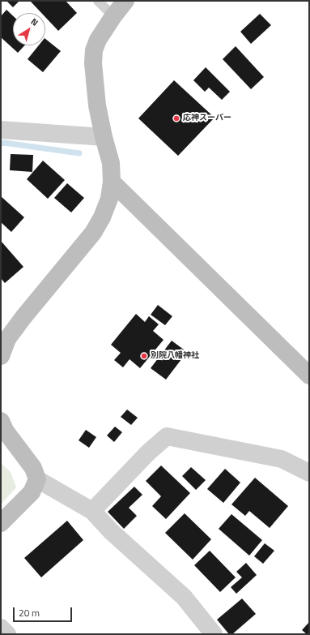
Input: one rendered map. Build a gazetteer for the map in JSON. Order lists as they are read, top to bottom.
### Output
{
  "places": ["応神スーパー", "別院八幡神社"],
  "scale_bar": "20 m",
  "north": "top right"
}
